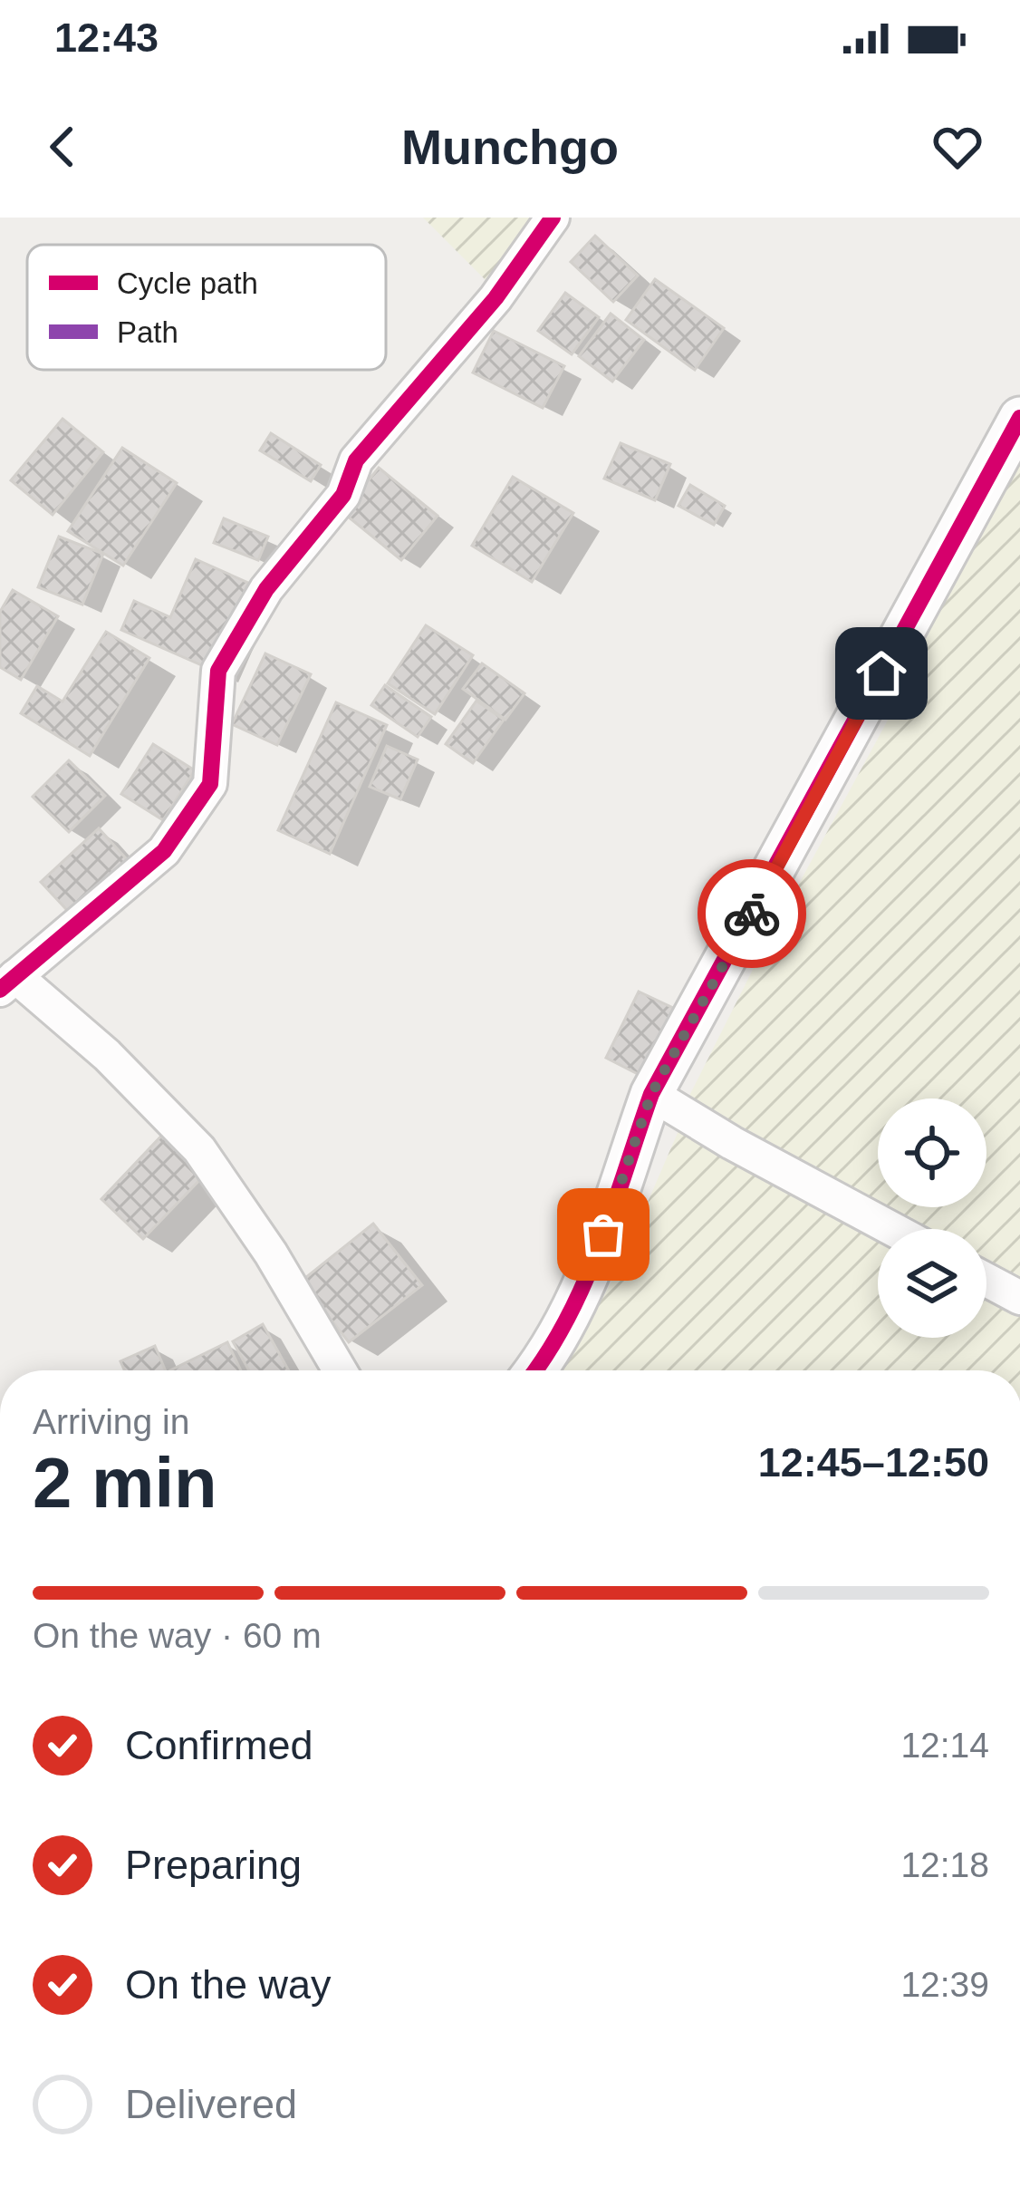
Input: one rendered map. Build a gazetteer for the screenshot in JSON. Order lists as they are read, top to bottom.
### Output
{
  "legend": ["Cycle path", "Path"],
  "page": {
    "status": "12:43",
    "header": "Munchgo",
    "heading": ["2 min", "Arriving in", "12:45–12:50"],
    "bar": "On the way · 60 m",
    "list": [
      ["Confirmed", "12:14"],
      ["Preparing", "12:18"],
      ["On the way", "12:39"],
      "Delivered"
    ]
  }
}
